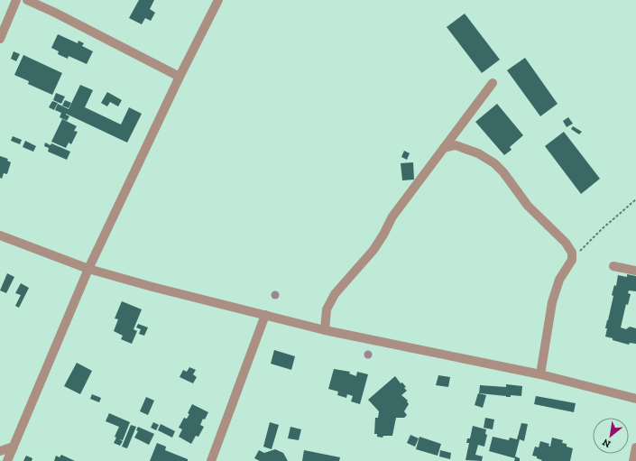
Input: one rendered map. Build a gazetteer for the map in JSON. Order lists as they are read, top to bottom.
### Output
{
  "north": "bottom left"
}
